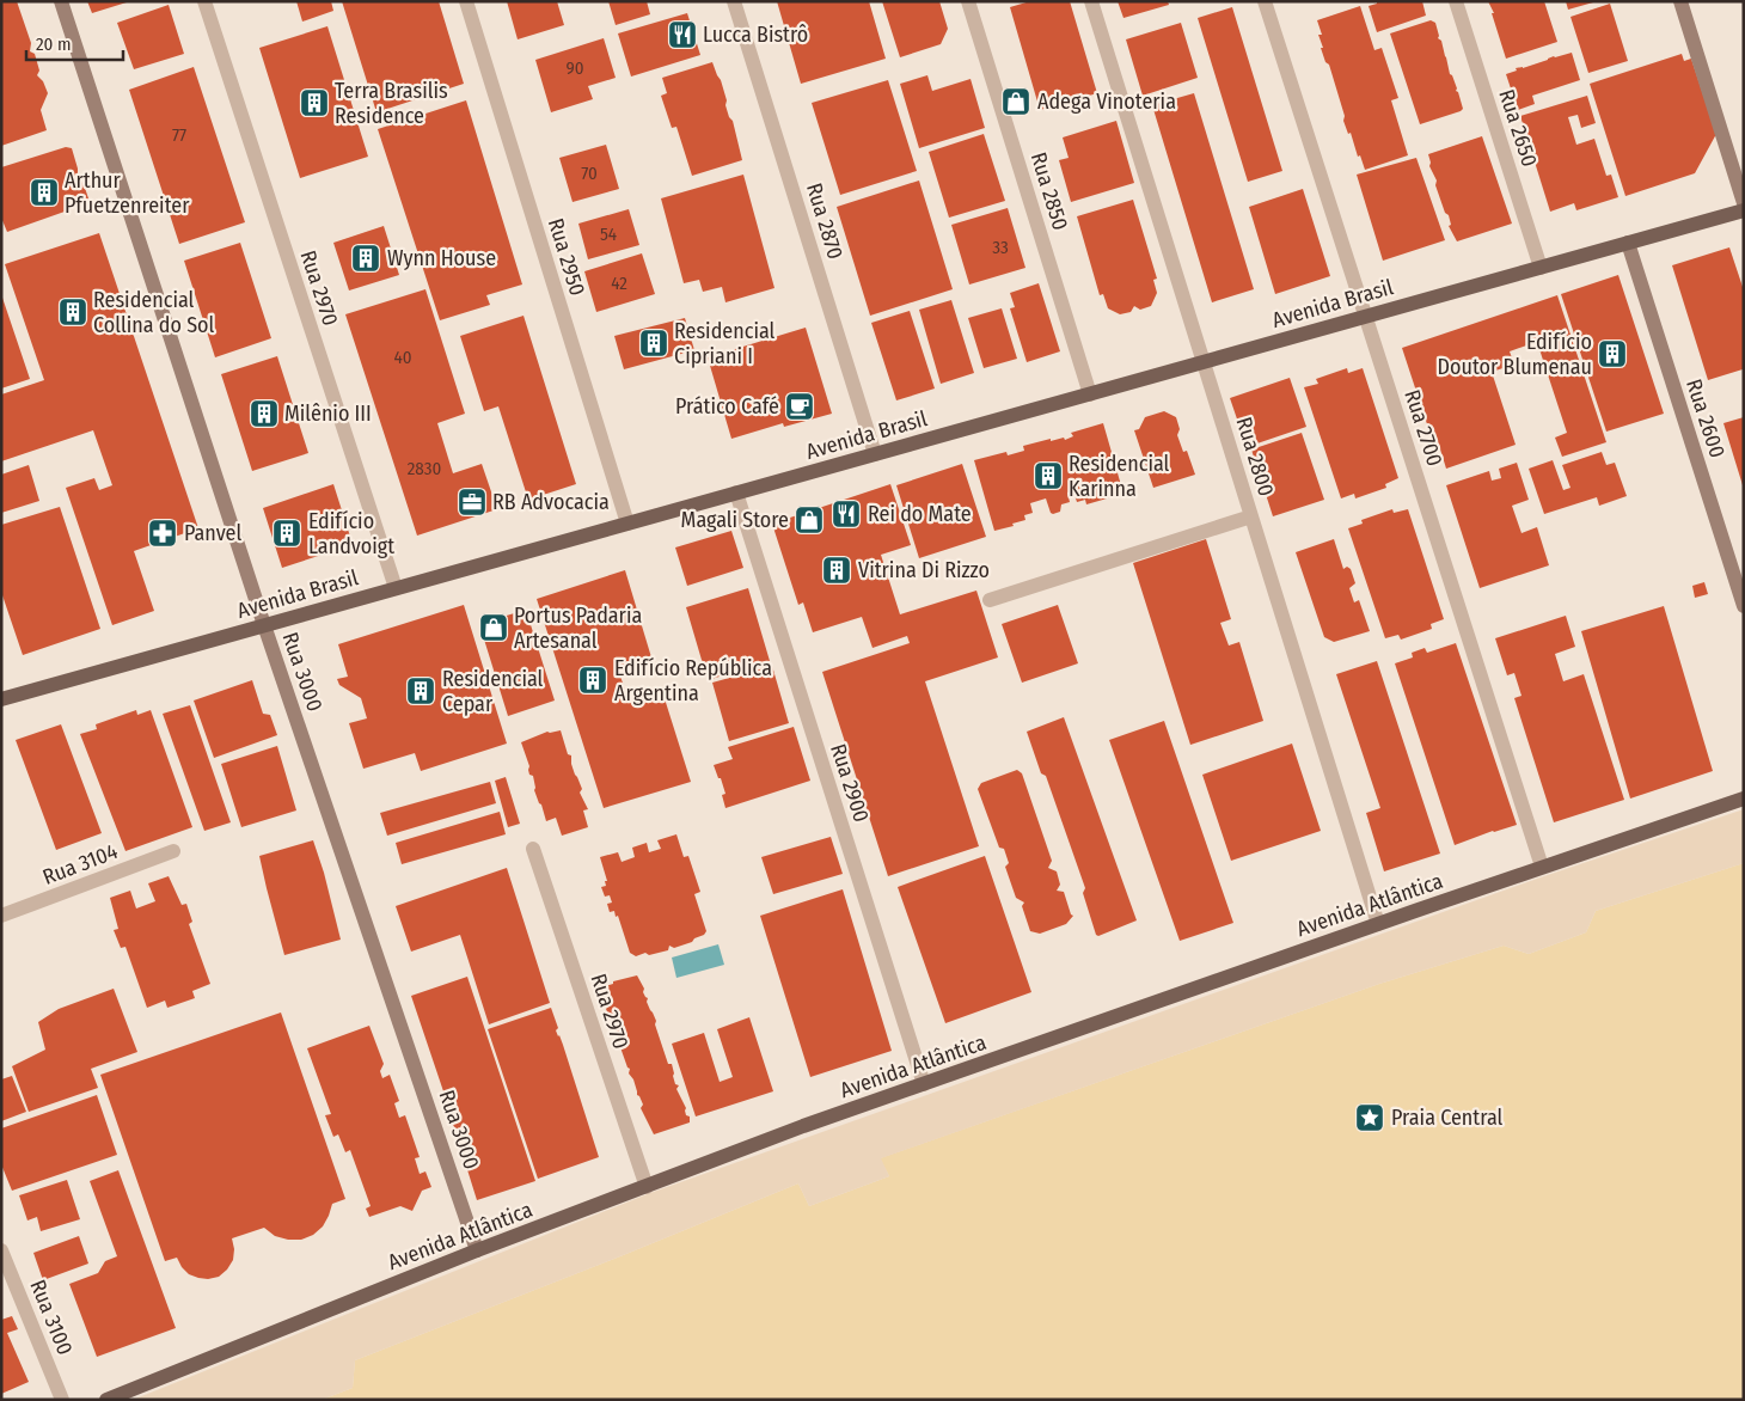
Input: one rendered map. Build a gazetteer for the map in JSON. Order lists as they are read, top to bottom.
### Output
{
  "streets": {
    "main road": [
      "Avenida Brasil",
      "Rua 2600",
      "Rua 3000",
      "Avenida Atlântica"
    ],
    "street": [
      "Rua 2650",
      "Rua 2850",
      "Rua 2870",
      "Rua 2950",
      "Rua 2970",
      "Rua 2700",
      "Rua 2800",
      "Rua 2900",
      "Rua 3104",
      "Rua 3100"
    ]
  },
  "crossings": [
    ["Rua 2650", "Avenida Brasil"],
    ["Rua 2850", "Avenida Brasil"],
    ["Rua 2870", "Avenida Brasil"],
    ["Rua 2950", "Avenida Brasil"],
    ["Rua 2970", "Avenida Brasil"],
    ["Rua 2970", "Avenida Atlântica"],
    ["Avenida Brasil", "Rua 2600"],
    ["Avenida Brasil", "Rua 2700"],
    ["Avenida Brasil", "Rua 2800"],
    ["Avenida Brasil", "Rua 3000"],
    ["Avenida Brasil", "Rua 2900"],
    ["Rua 2700", "Avenida Atlântica"],
    ["Rua 2800", "Avenida Atlântica"],
    ["Rua 3000", "Avenida Atlântica"],
    ["Rua 2900", "Avenida Atlântica"]
  ],
  "places": {
    "restaurant": ["Lucca Bistrô", "Rei do Mate"],
    "shop": ["Adega Vinoteria", "Magali Store", "Portus Padaria Artesanal"],
    "building": [
      "Terra Brasilis Residence",
      "Arthur Pfuetzenreiter",
      "Wynn House",
      "Residencial Collina do Sol",
      "Residencial Cipriani I",
      "Edifício Doutor Blumenau",
      "Milênio III",
      "Residencial Karinna",
      "Edifício Landvoigt",
      "Vitrina Di Rizzo",
      "Edifício República Argentina",
      "Residencial Cepar"
    ],
    "cafe": ["Prático Café"],
    "office": ["RB Advocacia"],
    "pharmacy": ["Panvel"],
    "place": ["Praia Central"]
  },
  "house_numbers": [
    "90",
    "77",
    "70",
    "54",
    "33",
    "42",
    "40",
    "2830"
  ],
  "scale_bar": "20 m"
}
